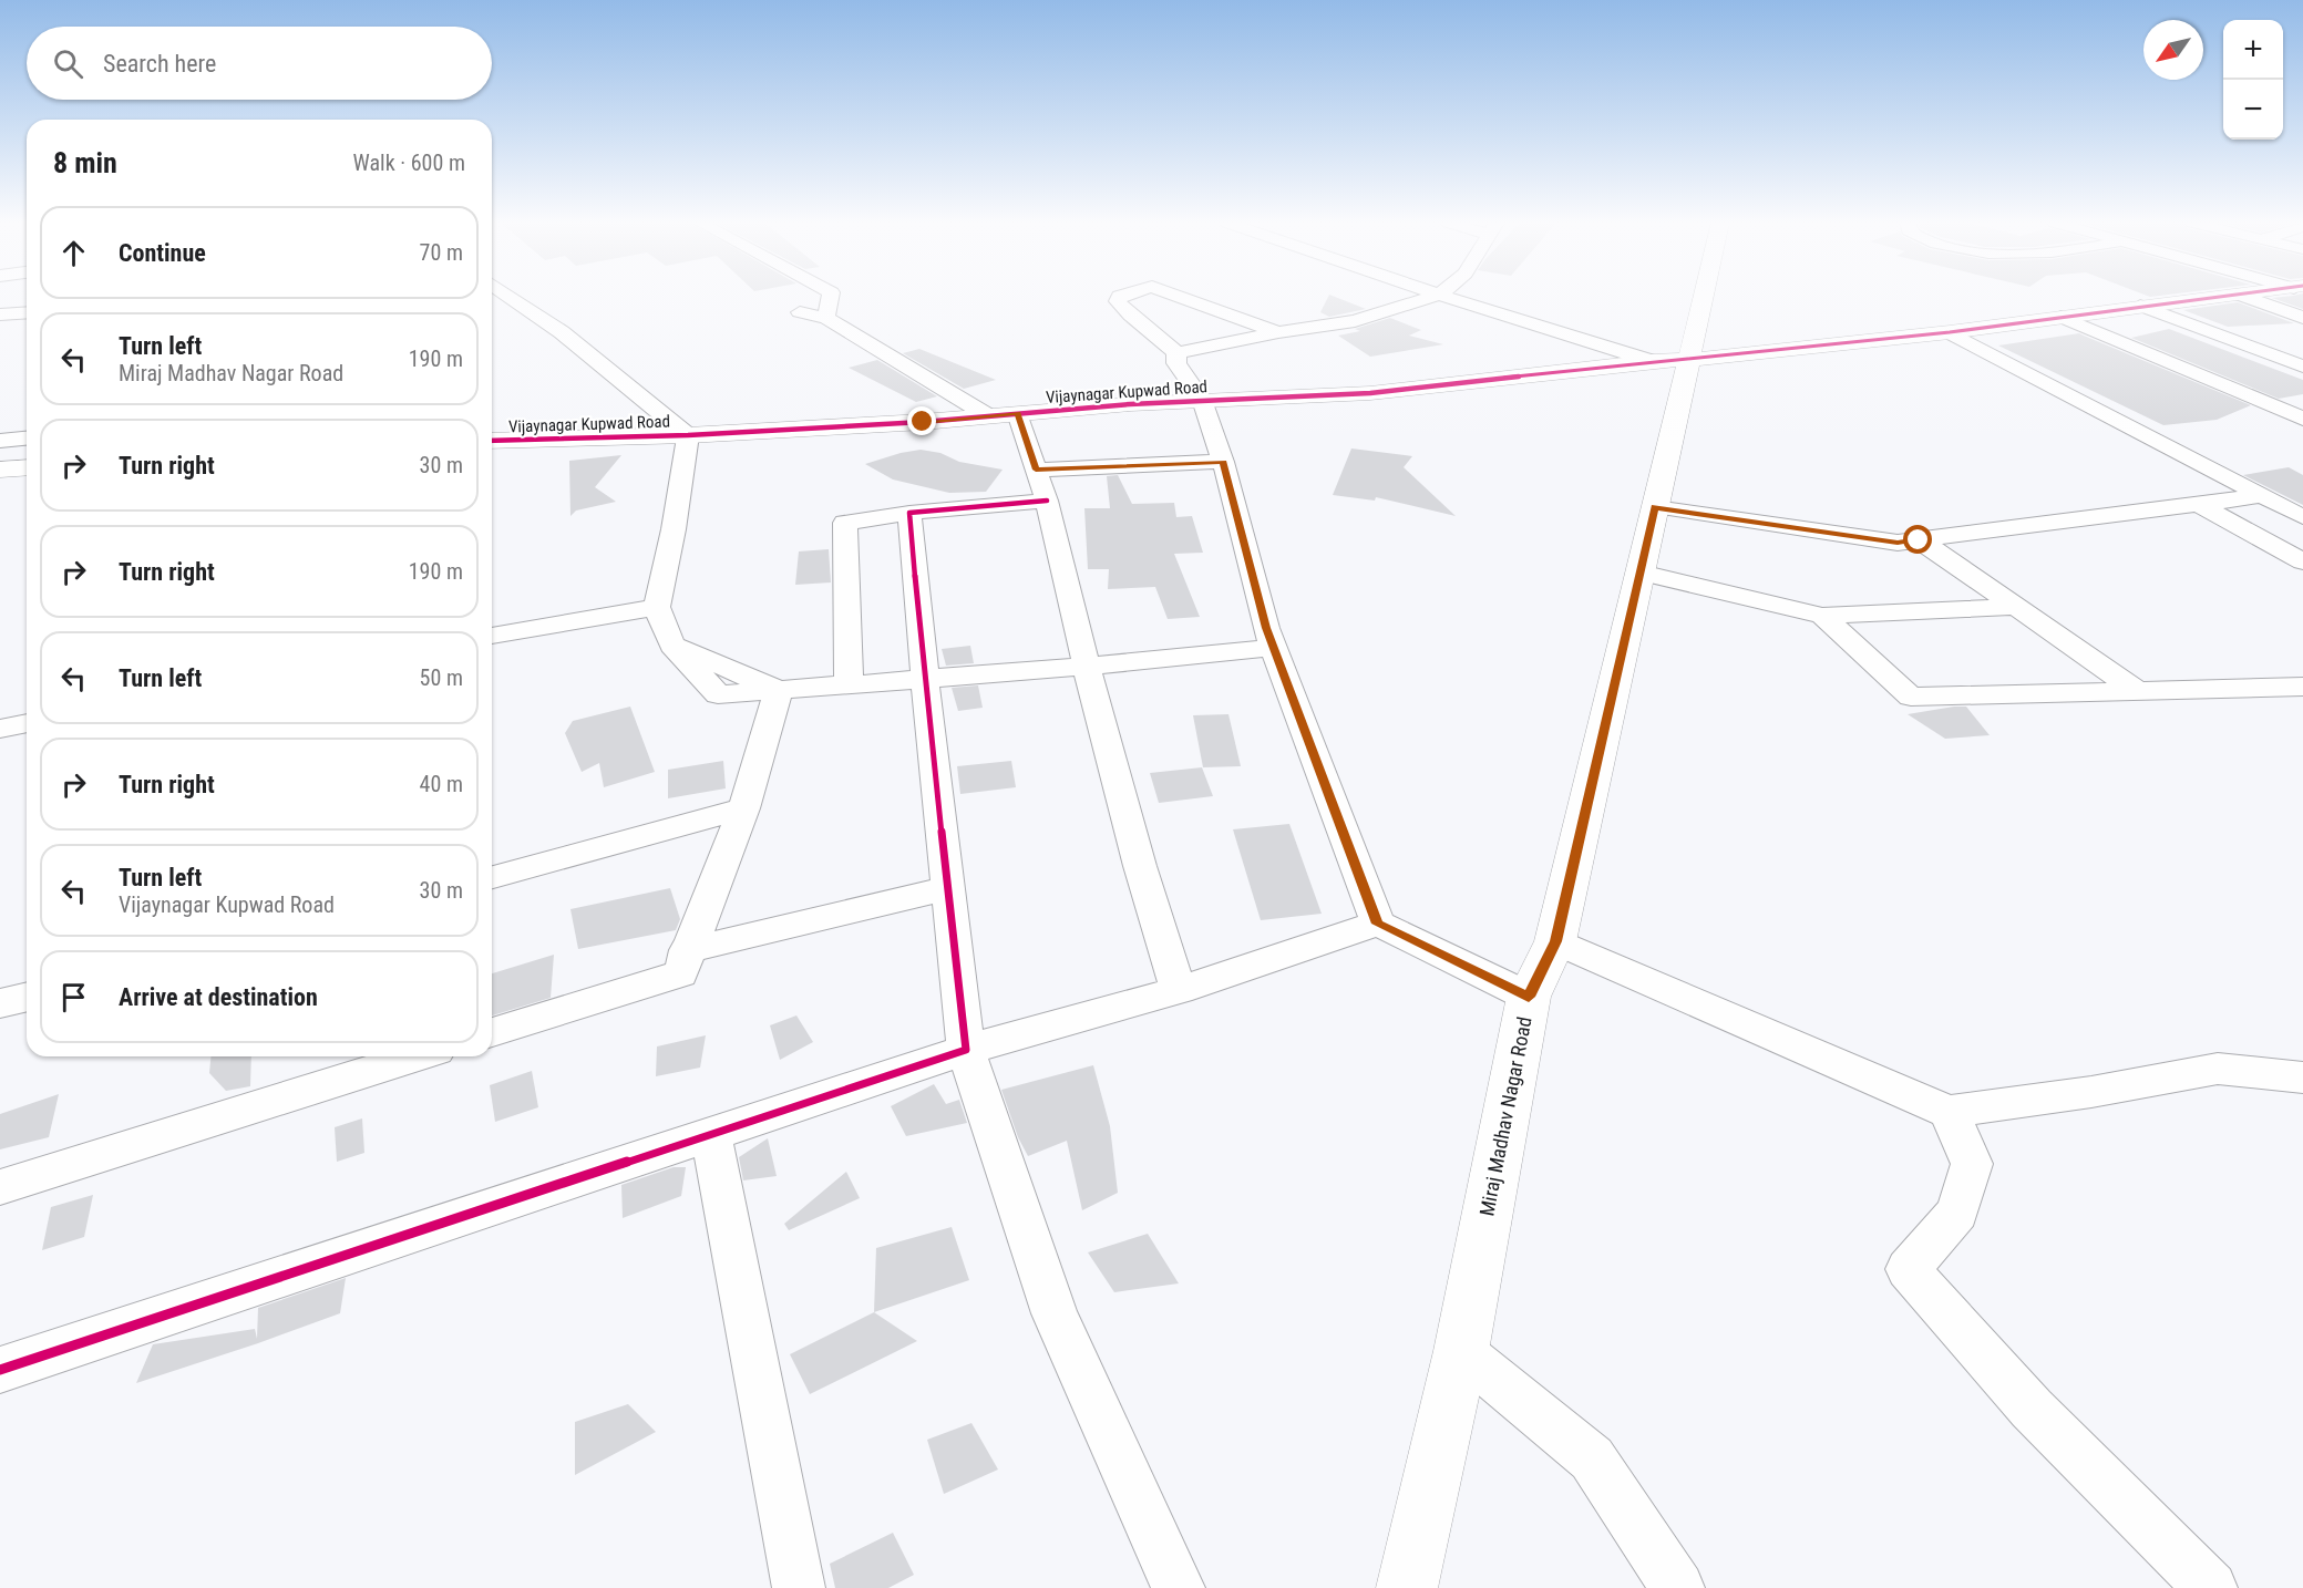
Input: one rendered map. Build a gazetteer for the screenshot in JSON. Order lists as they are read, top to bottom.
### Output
{
  "streets": {
    "street": ["Vijaynagar Kupwad Road", "Miraj Madhav Nagar Road"]
  },
  "crossings": [
    ["Vijaynagar Kupwad Road", "Miraj Madhav Nagar Road"]
  ],
  "north": "bottom left",
  "page": {
    "map_buttons": ["+", "−"],
    "search": "Search here",
    "heading": ["8 min", "Walk · 600 m"],
    "list": [
      ["Continue", "70 m"],
      ["Turn left", "Miraj Madhav Nagar Road", "190 m"],
      ["Turn right", "30 m"],
      ["Turn right", "190 m"],
      ["Turn left", "50 m"],
      ["Turn right", "40 m"],
      ["Turn left", "Vijaynagar Kupwad Road", "30 m"],
      "Arrive at destination"
    ]
  }
}
